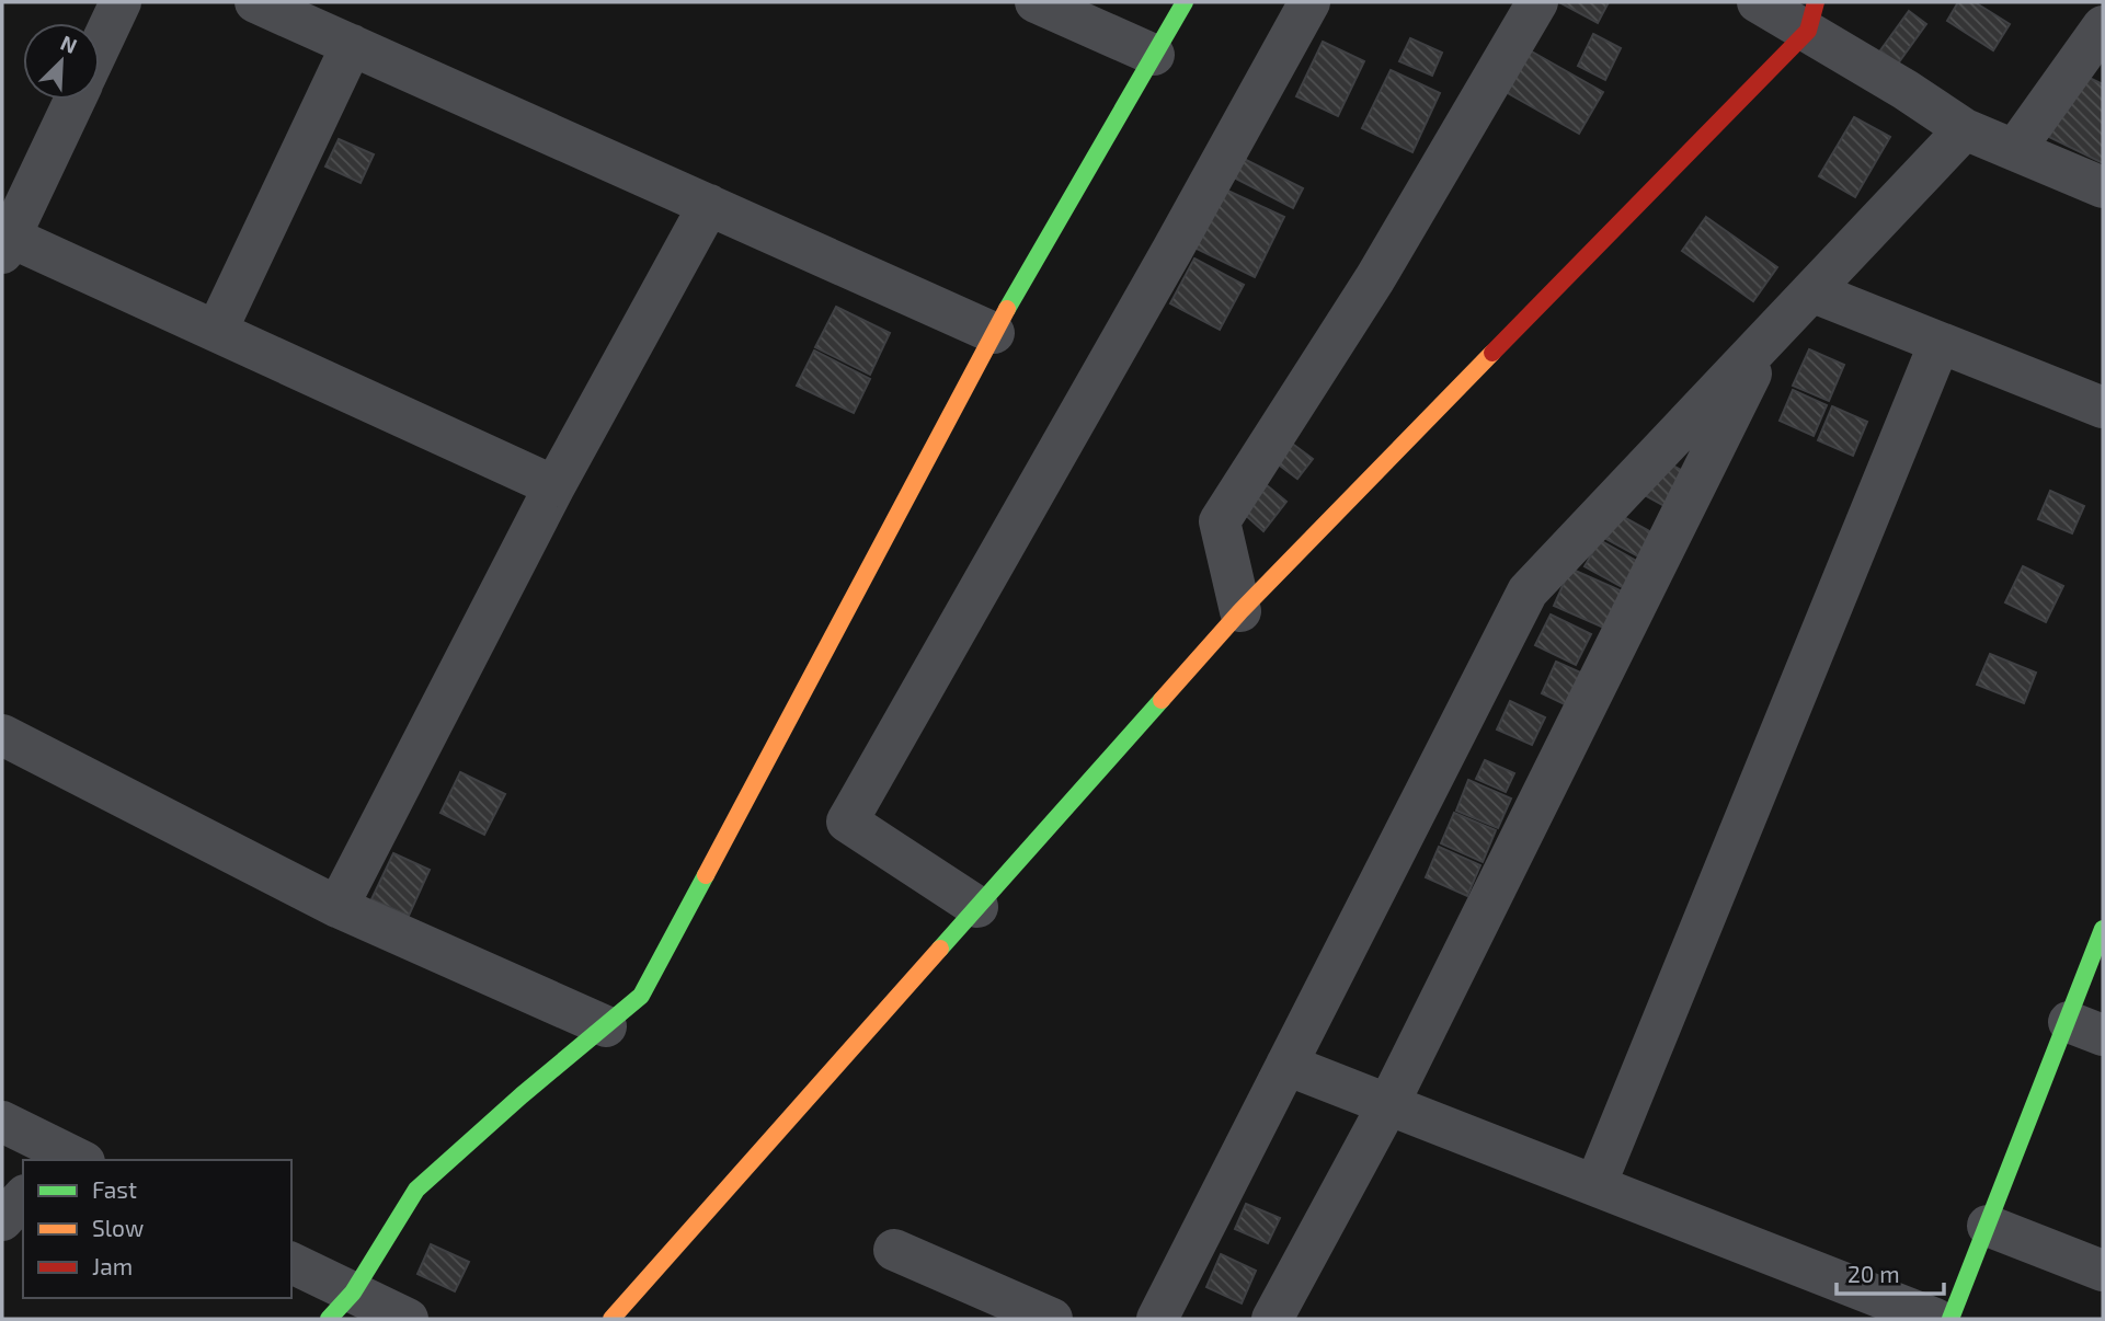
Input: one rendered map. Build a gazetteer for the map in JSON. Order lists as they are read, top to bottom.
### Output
{
  "legend": ["Fast", "Slow", "Jam"],
  "scale_bar": "20 m",
  "north": "top right"
}
